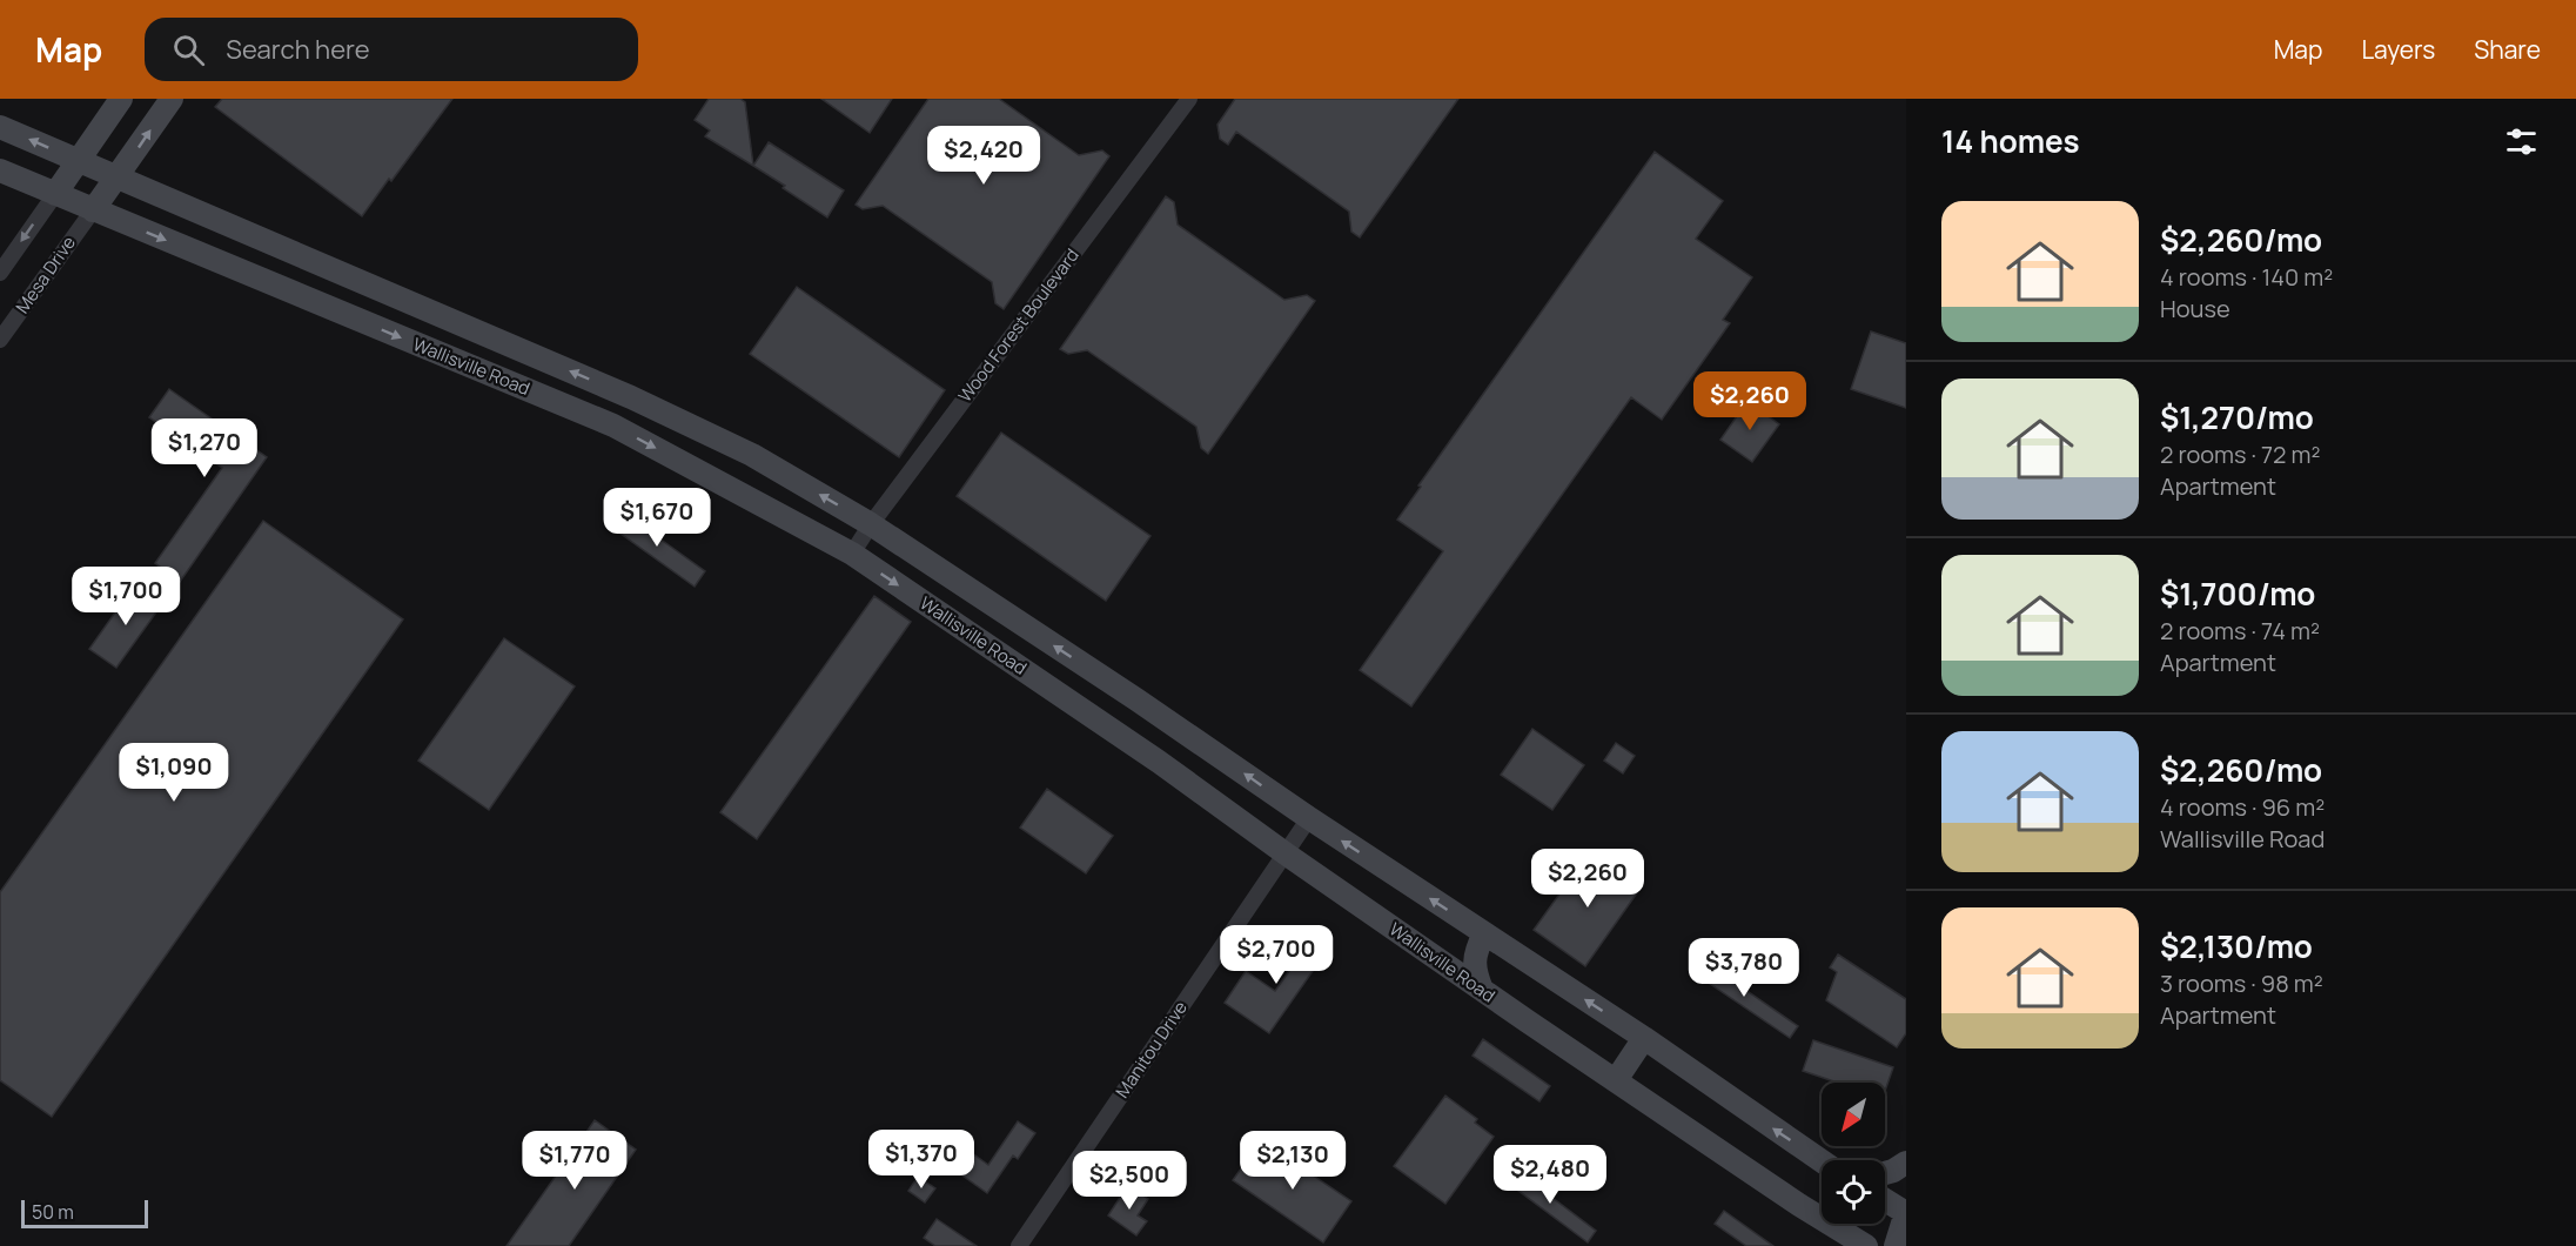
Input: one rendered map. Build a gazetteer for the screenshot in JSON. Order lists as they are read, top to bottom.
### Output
{
  "streets": {
    "main road": ["Wallisville Road"],
    "street": ["Mesa Drive", "Wood Forest Boulevard", "Manitou Drive"]
  },
  "crossings": [
    ["Mesa Drive", "Wallisville Road"],
    ["Wood Forest Boulevard", "Wallisville Road"],
    ["Wallisville Road", "Manitou Drive"]
  ],
  "scale_bar": "50 m",
  "north": "bottom left",
  "page": {
    "header": "Map",
    "search": "Search here",
    "nav": ["Map", "Layers", "Share"],
    "heading": "14 homes",
    "price": [
      "$2,420",
      "$2,260",
      "$1,270",
      "$1,670",
      "$1,700",
      "$1,090",
      "$2,260",
      "$2,700",
      "$3,780",
      "$1,370",
      "$1,770",
      "$2,130",
      "$2,480",
      "$2,500"
    ],
    "list": [
      {
        "name": "$2,260/mo",
        "note": "4 rooms · 140 m² · House"
      },
      {
        "name": "$1,270/mo",
        "note": "2 rooms · 72 m² · Apartment"
      },
      {
        "name": "$1,700/mo",
        "note": "2 rooms · 74 m² · Apartment"
      },
      {
        "name": "$2,260/mo",
        "note": "4 rooms · 96 m² · Wallisville Road"
      },
      {
        "name": "$2,130/mo",
        "note": "3 rooms · 98 m² · Apartment"
      }
    ],
    "scale": "50 m"
  }
}
